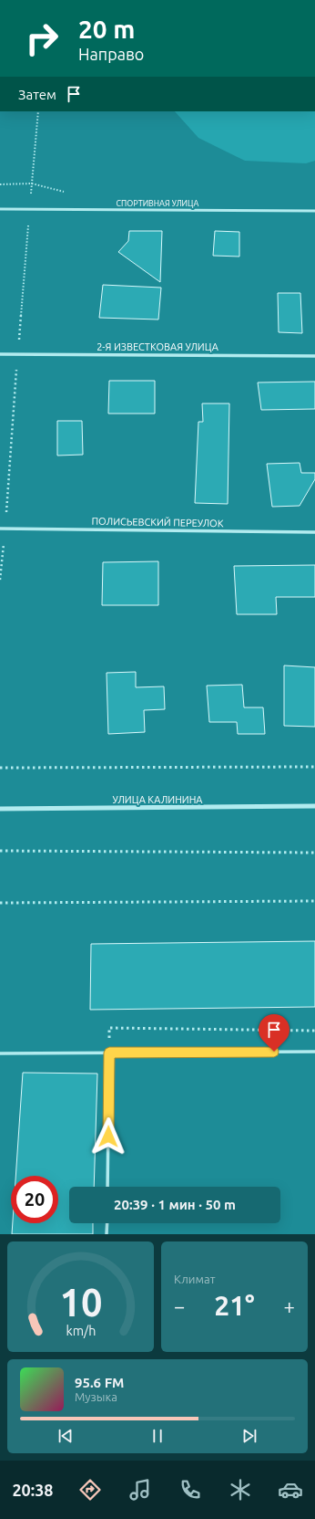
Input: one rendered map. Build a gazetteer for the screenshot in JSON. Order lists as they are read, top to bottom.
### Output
{
  "streets": {
    "street": [
      "СПОРТИВНАЯ УЛИЦА",
      "2-Я ИЗВЕСТКОВАЯ УЛИЦА",
      "ПОЛИСЬЕВСКИЙ ПЕРЕУЛОК",
      "УЛИЦА КАЛИНИНА"
    ]
  },
  "page": {
    "turn": ["20 m", "Направо"],
    "then": "Затем",
    "limit": "20",
    "trip": "20:39 · 1 мин · 50 m",
    "tile": "Климат",
    "heat": ["−", "21°", "+"],
    "song": ["95.6 FM", "Музыка"],
    "tabs": "20:38",
    "gauge": ["10", "km/h"]
  }
}
